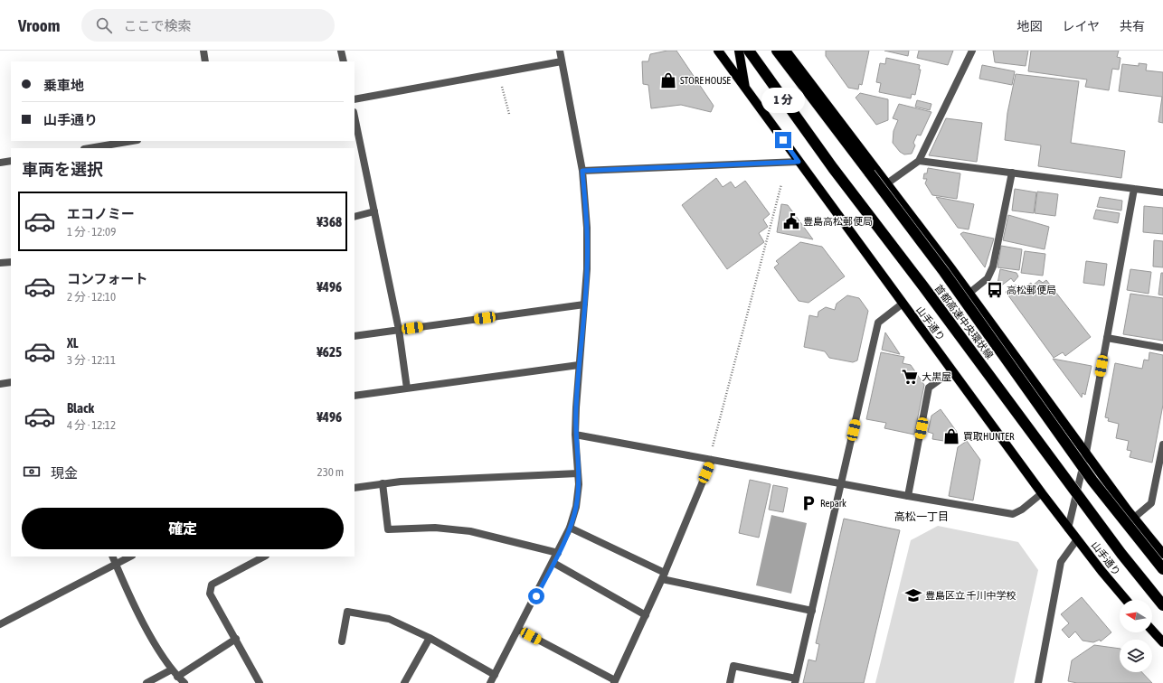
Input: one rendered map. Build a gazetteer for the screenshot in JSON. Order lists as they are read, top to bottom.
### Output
{
  "streets": {
    "highway": ["首都高速中央環状線"],
    "main road": ["山手通り"]
  },
  "districts": ["高松一丁目"],
  "places": {
    "shop": ["STORE HOUSE", "買取HUNTER"],
    "public building": ["豊島高松郵便局"],
    "bus stop": ["高松郵便局"],
    "supermarket": ["大黒屋"],
    "parking": ["Repark"],
    "school or university": ["豊島区立 千川中学校"]
  },
  "north": "left",
  "page": {
    "header": "Vroom",
    "search": "ここで検索",
    "nav": ["地図", "レイヤ", "共有"],
    "banner": ["乗車地", "山手通り"],
    "bubble": "1 分",
    "heading": "車両を選択",
    "list": [
      {
        "name": "エコノミー",
        "note": "1 分 · 12:09",
        "value": "¥368"
      },
      {
        "name": "コンフォート",
        "note": "2 分 · 12:10",
        "value": "¥496"
      },
      {
        "name": "XL",
        "note": "3 分 · 12:11",
        "value": "¥625"
      },
      {
        "name": "Black",
        "note": "4 分 · 12:12",
        "value": "¥496"
      }
    ],
    "pay": ["現金", "230 m"],
    "buttons": "確定"
  }
}
